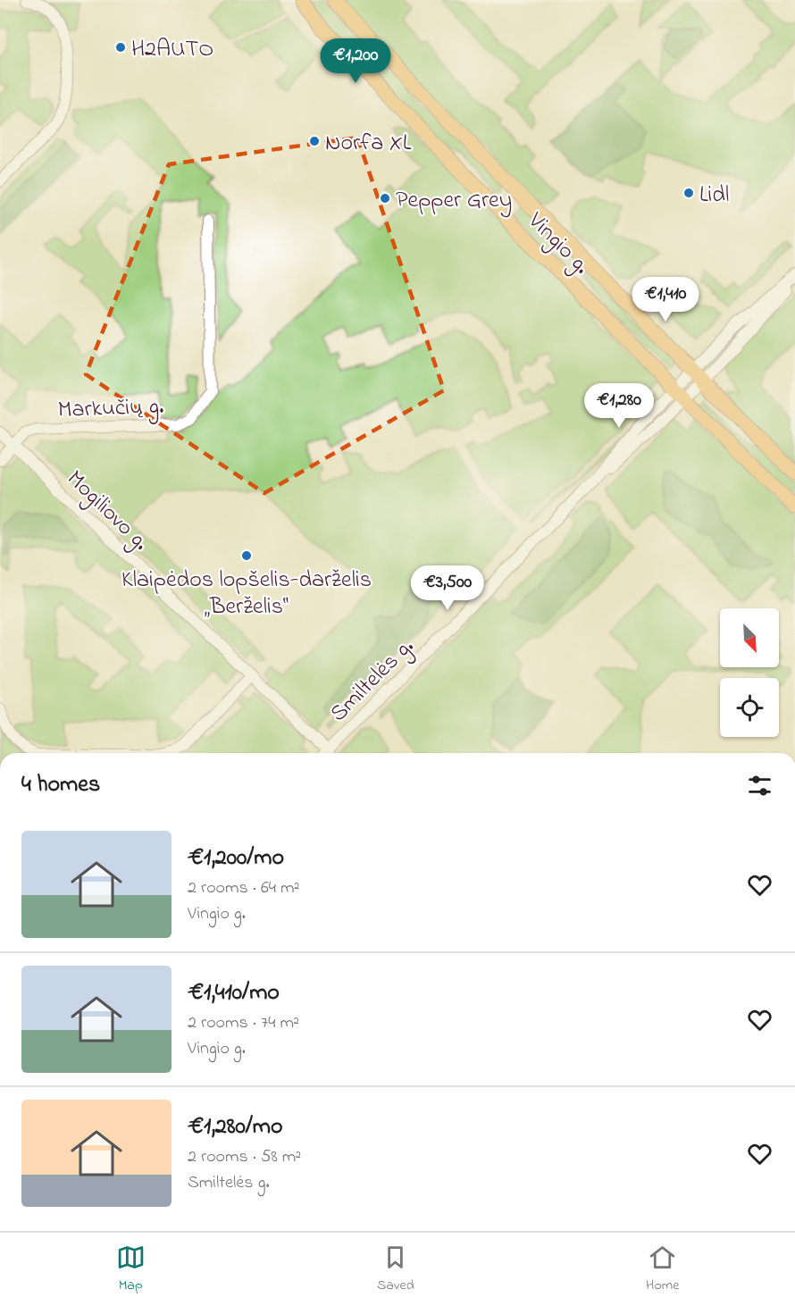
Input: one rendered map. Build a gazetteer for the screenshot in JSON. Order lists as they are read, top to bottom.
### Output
{
  "streets": {
    "main road": ["Vingio g."],
    "street": ["Markučių g.", "Mogiliovo g.", "Smiltelės g."]
  },
  "crossings": [
    ["Vingio g.", "Smiltelės g."],
    ["Markučių g.", "Mogiliovo g."],
    ["Mogiliovo g.", "Smiltelės g."]
  ],
  "places": [
    "H2AUTO",
    "Norfa XL",
    "Lidl",
    "Pepper Grey",
    "Klaipėdos lopšelis-darželis „Berželis“"
  ],
  "north": "bottom right",
  "page": {
    "price": [
      "€1,200",
      "€1,410",
      "€1,280",
      "€3,500"
    ],
    "heading": "4 homes",
    "list": [
      {
        "name": "€1,200/mo",
        "note": "2 rooms · 64 m² · Vingio g."
      },
      {
        "name": "€1,410/mo",
        "note": "2 rooms · 74 m² · Vingio g."
      },
      {
        "name": "€1,280/mo",
        "note": "2 rooms · 58 m² · Smiltelės g."
      }
    ],
    "tabs": ["Map", "Saved", "Home"]
  }
}
